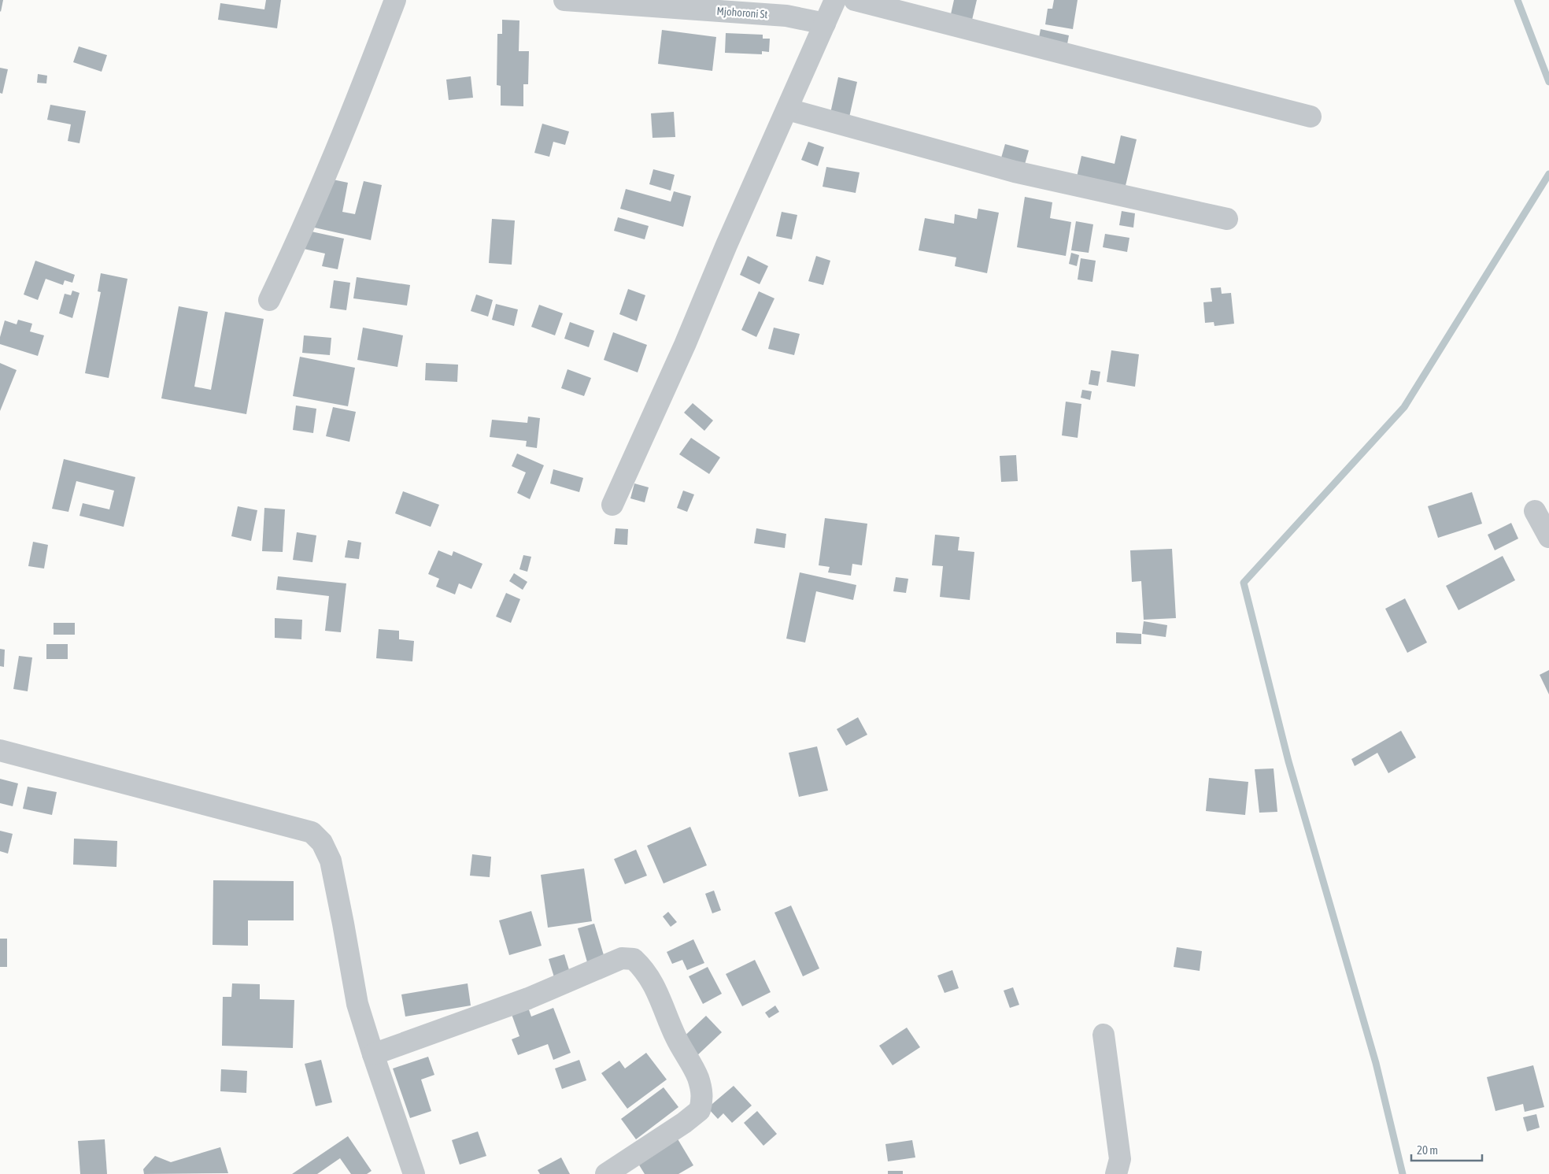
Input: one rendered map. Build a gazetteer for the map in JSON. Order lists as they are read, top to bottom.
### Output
{
  "streets": {
    "street": ["Mjohoroni St"]
  },
  "scale_bar": "20 m"
}
